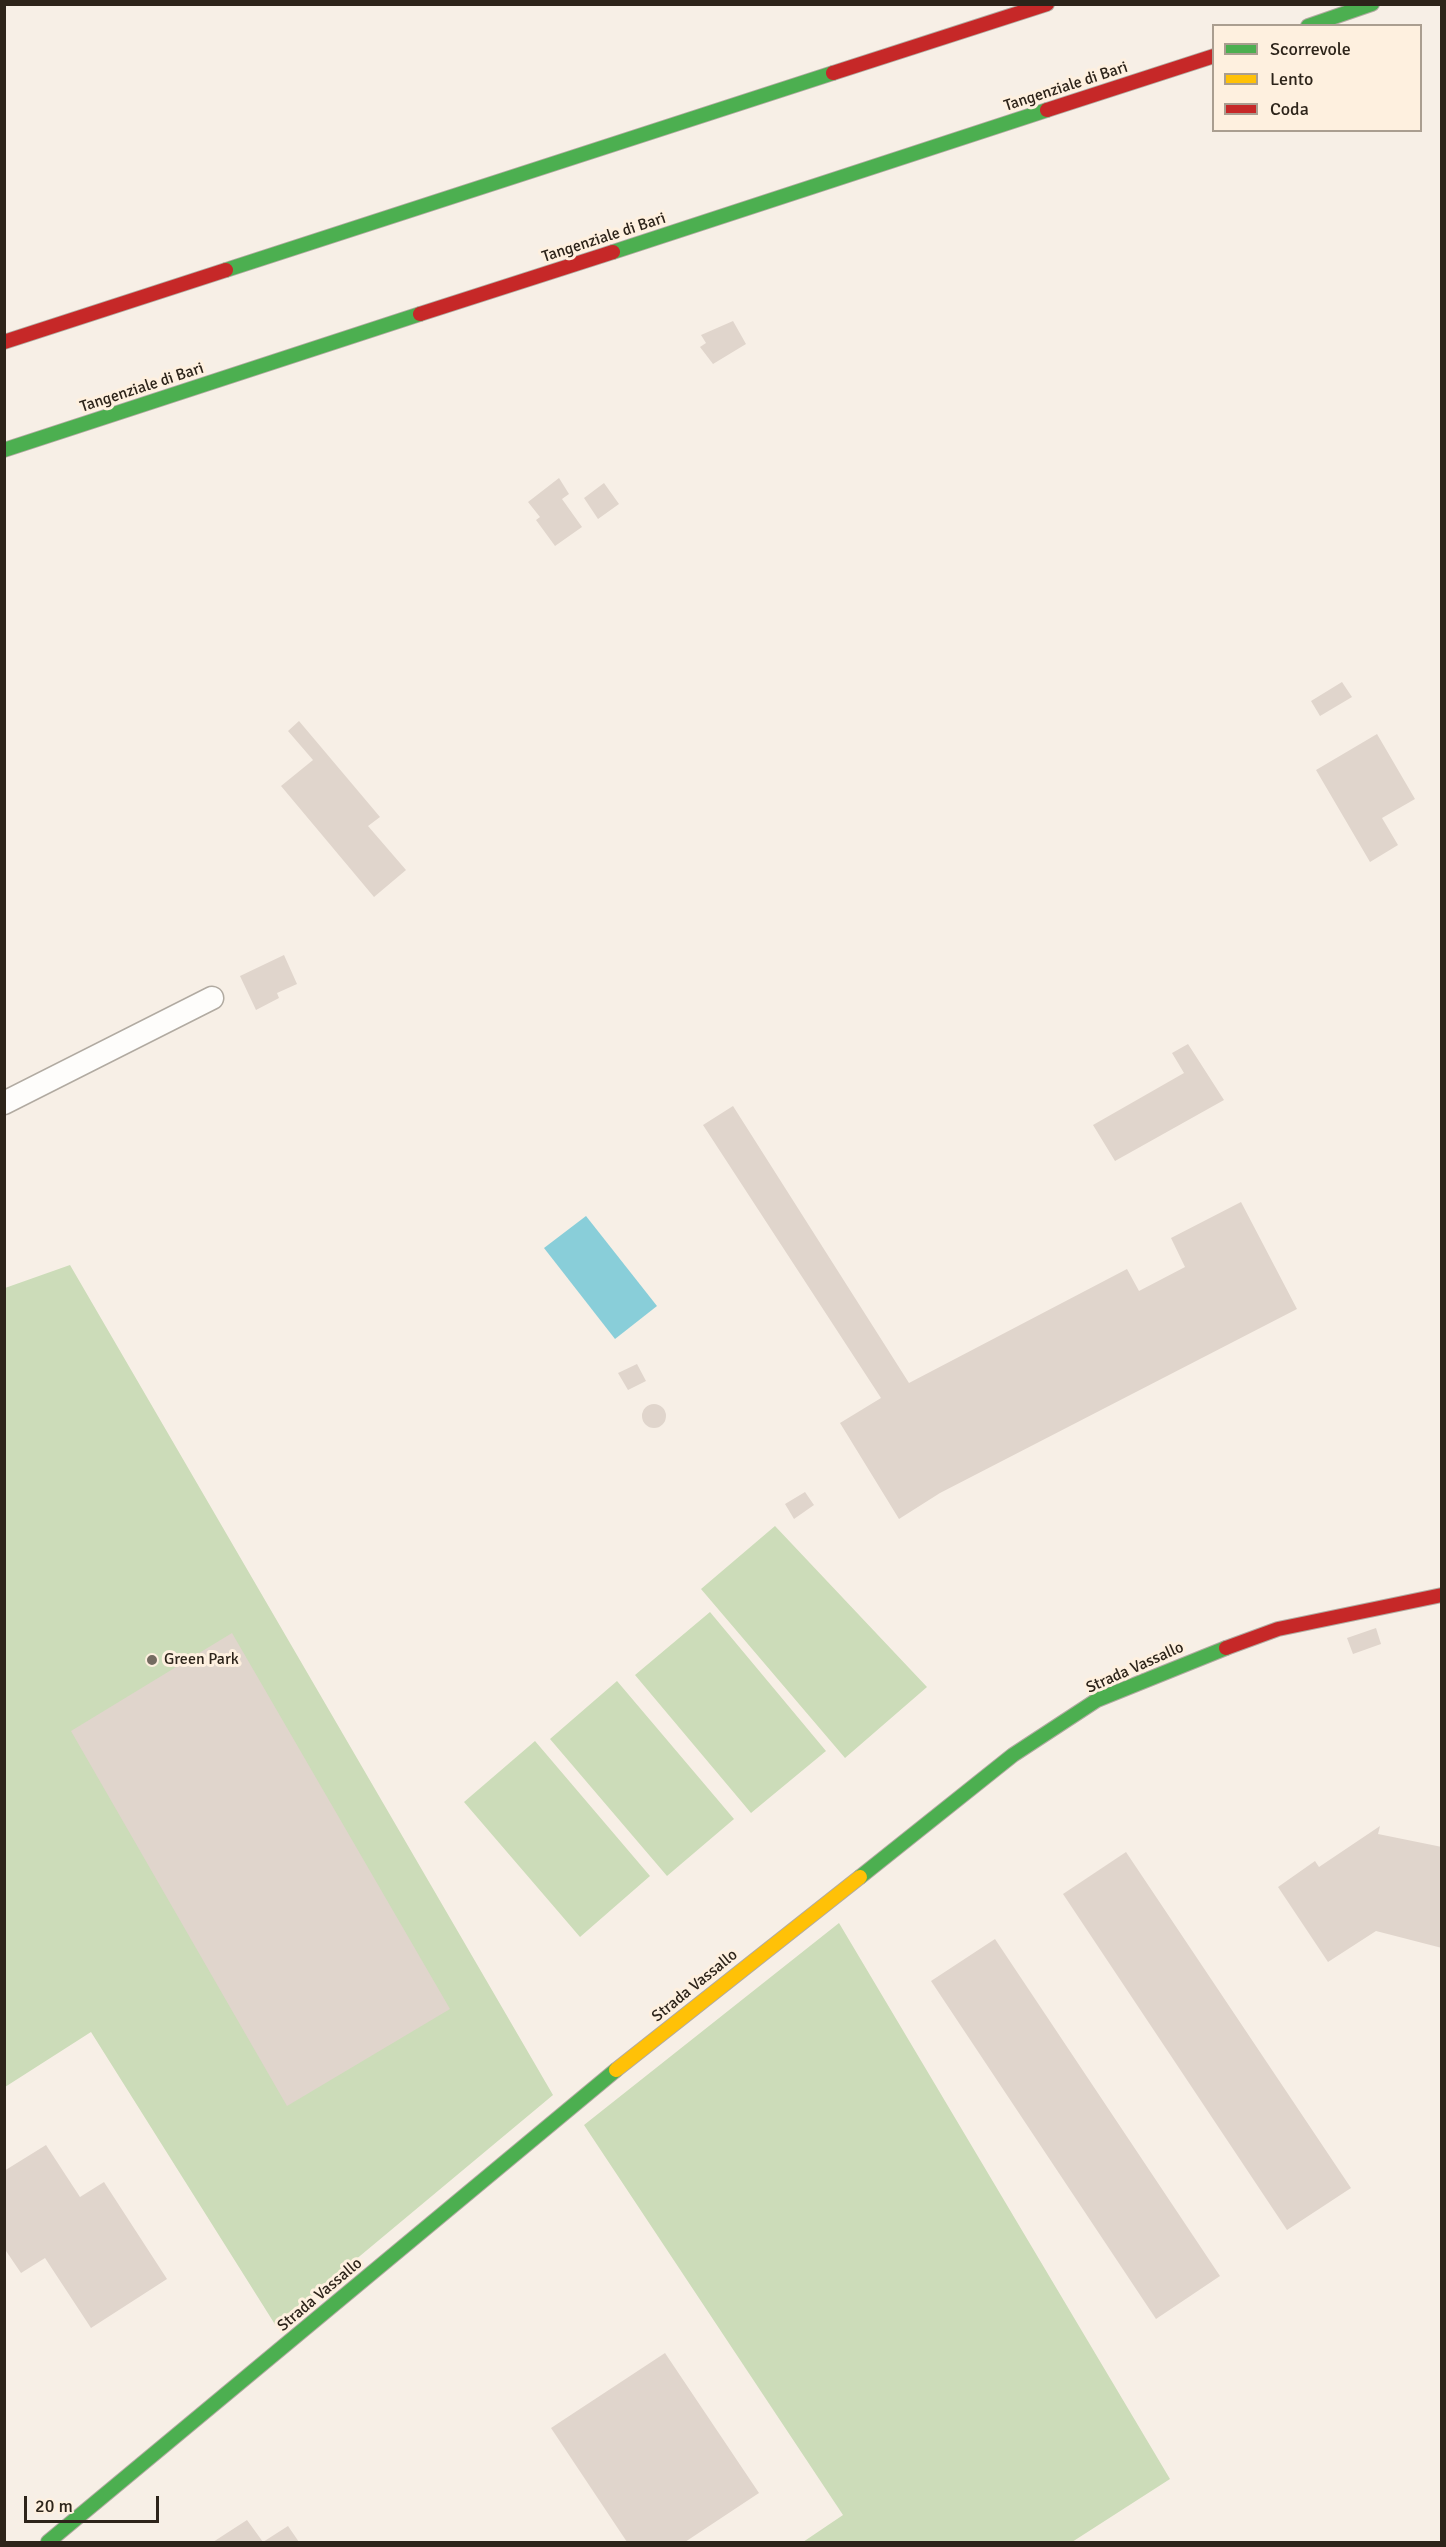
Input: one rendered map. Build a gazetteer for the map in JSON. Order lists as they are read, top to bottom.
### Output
{
  "streets": {
    "main road": ["Tangenziale di Bari", "Strada Vassallo"]
  },
  "places": ["Green Park"],
  "legend": ["Scorrevole", "Lento", "Coda"],
  "scale_bar": "20 m"
}
